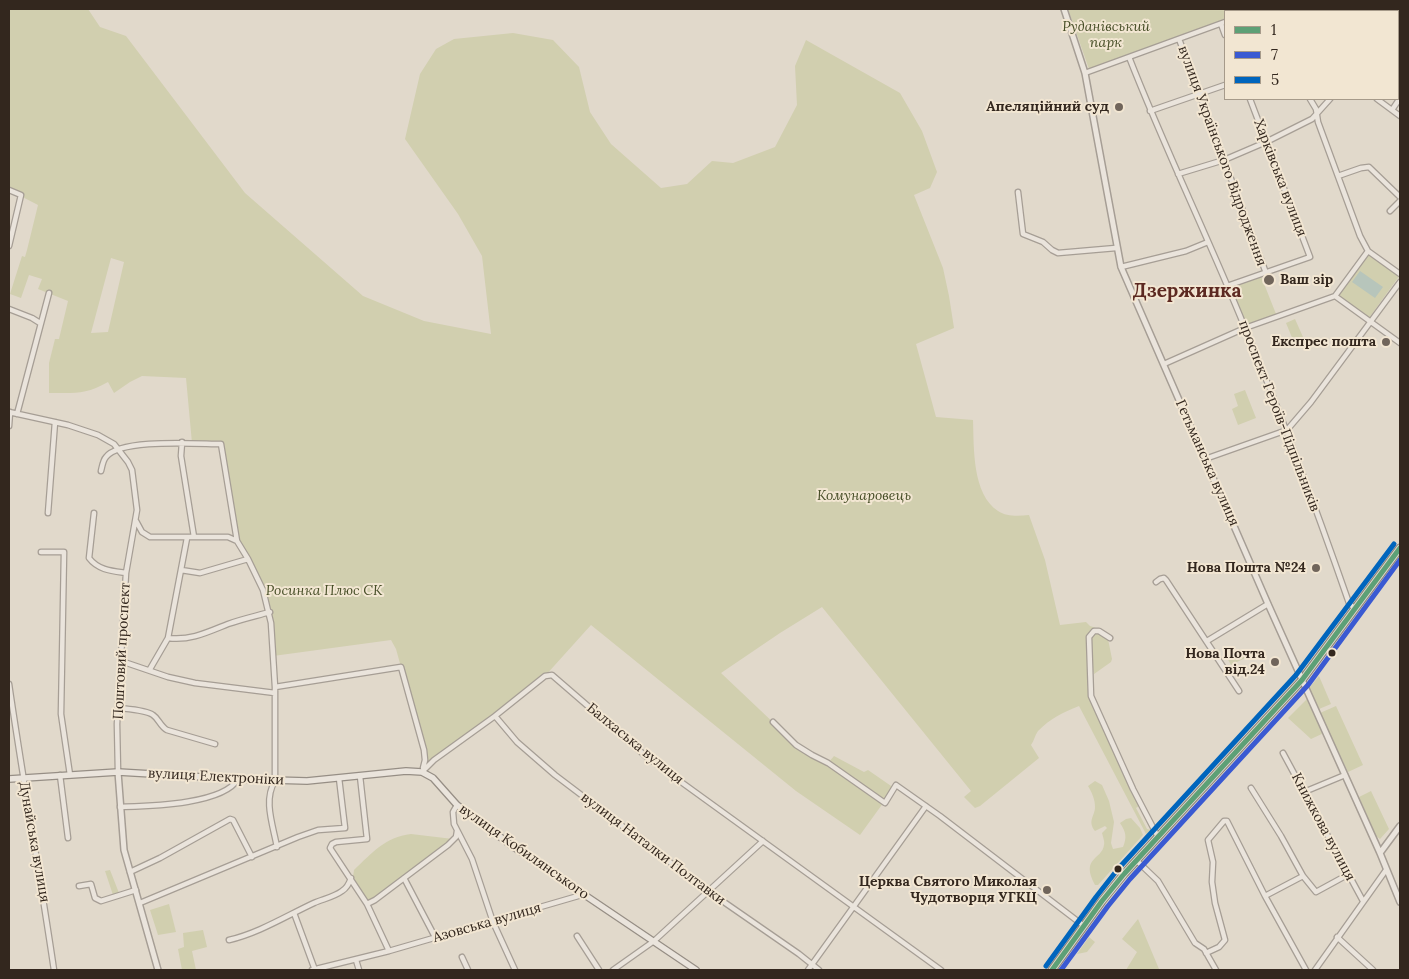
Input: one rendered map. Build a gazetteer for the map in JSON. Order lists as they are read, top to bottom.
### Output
{
  "streets": {
    "main road": ["вулиця Електроніки", "вулиця Кобилянського"],
    "street": [
      "вулиця Українського Відродження",
      "Харківська вулиця",
      "проспект Героїв-Підпільників",
      "Гетьманська вулиця",
      "Поштовий проспект",
      "Балхаська вулиця",
      "Книжкова вулиця",
      "Дунайська вулиця",
      "вулиця Наталки Полтавки",
      "Азовська вулиця"
    ]
  },
  "crossings": [
    ["вулиця Українського Відродження", "Харківська вулиця"],
    ["Поштовий проспект", "вулиця Електроніки"],
    ["Балхаська вулиця", "вулиця Електроніки"],
    ["Балхаська вулиця", "вулиця Наталки Полтавки"],
    ["Балхаська вулиця", "вулиця Кобилянського"],
    ["вулиця Електроніки", "Дунайська вулиця"],
    ["вулиця Електроніки", "вулиця Кобилянського"],
    ["вулиця Кобилянського", "Азовська вулиця"]
  ],
  "districts": ["Дзержинка"],
  "parks": ["Руданівський парк", "Комунаровець", "Росинка Плюс СК"],
  "places": [
    "Апеляційний суд",
    "Ваш зір",
    "Експрес пошта",
    "Нова Пошта №24",
    "Нова Почта від.24",
    "Церква Святого Миколая Чудотворця УГКЦ"
  ],
  "lines": ["transit line 5", "transit line 1", "transit line 7"],
  "legend": ["1", "7", "5"]
}
